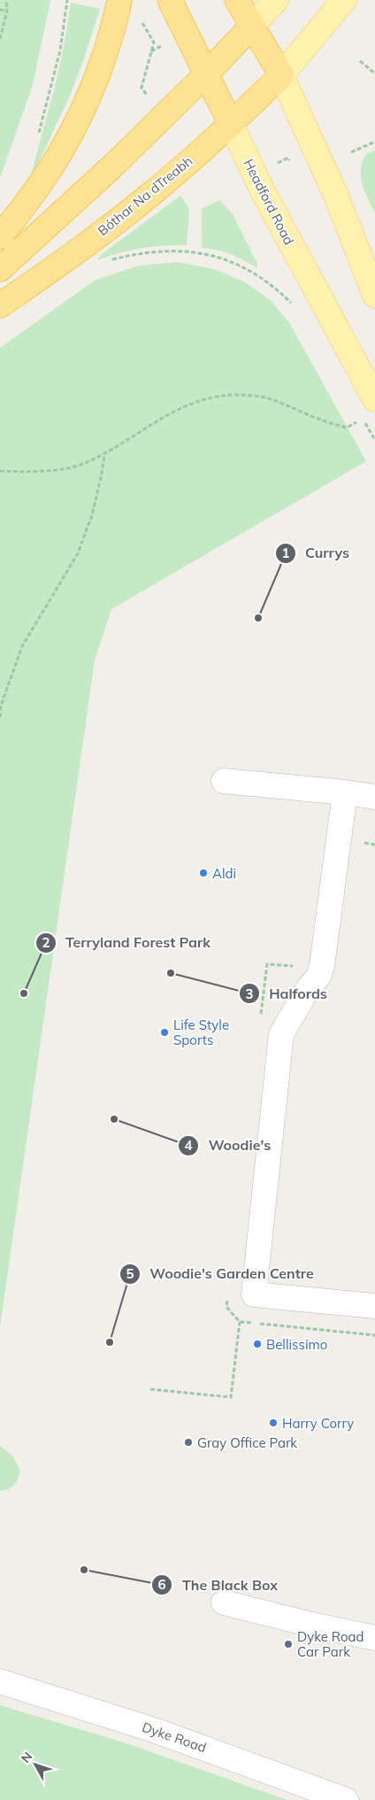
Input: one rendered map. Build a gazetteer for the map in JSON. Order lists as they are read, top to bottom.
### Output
{
  "streets": {
    "highway": ["Bóthar Na dTreabh", "Headford Road"],
    "street": ["Dyke Road"]
  },
  "crossings": [
    ["Bóthar Na dTreabh", "Headford Road"]
  ],
  "places": [
    "Currys",
    "Aldi",
    "Halfords",
    "Terryland Forest Park",
    "Life Style Sports",
    "Woodie's",
    "Woodie's Garden Centre",
    "Bellissimo",
    "Harry Corry",
    "Gray Office Park",
    "The Black Box",
    "Dyke Road Car Park"
  ],
  "north": "top left"
}
